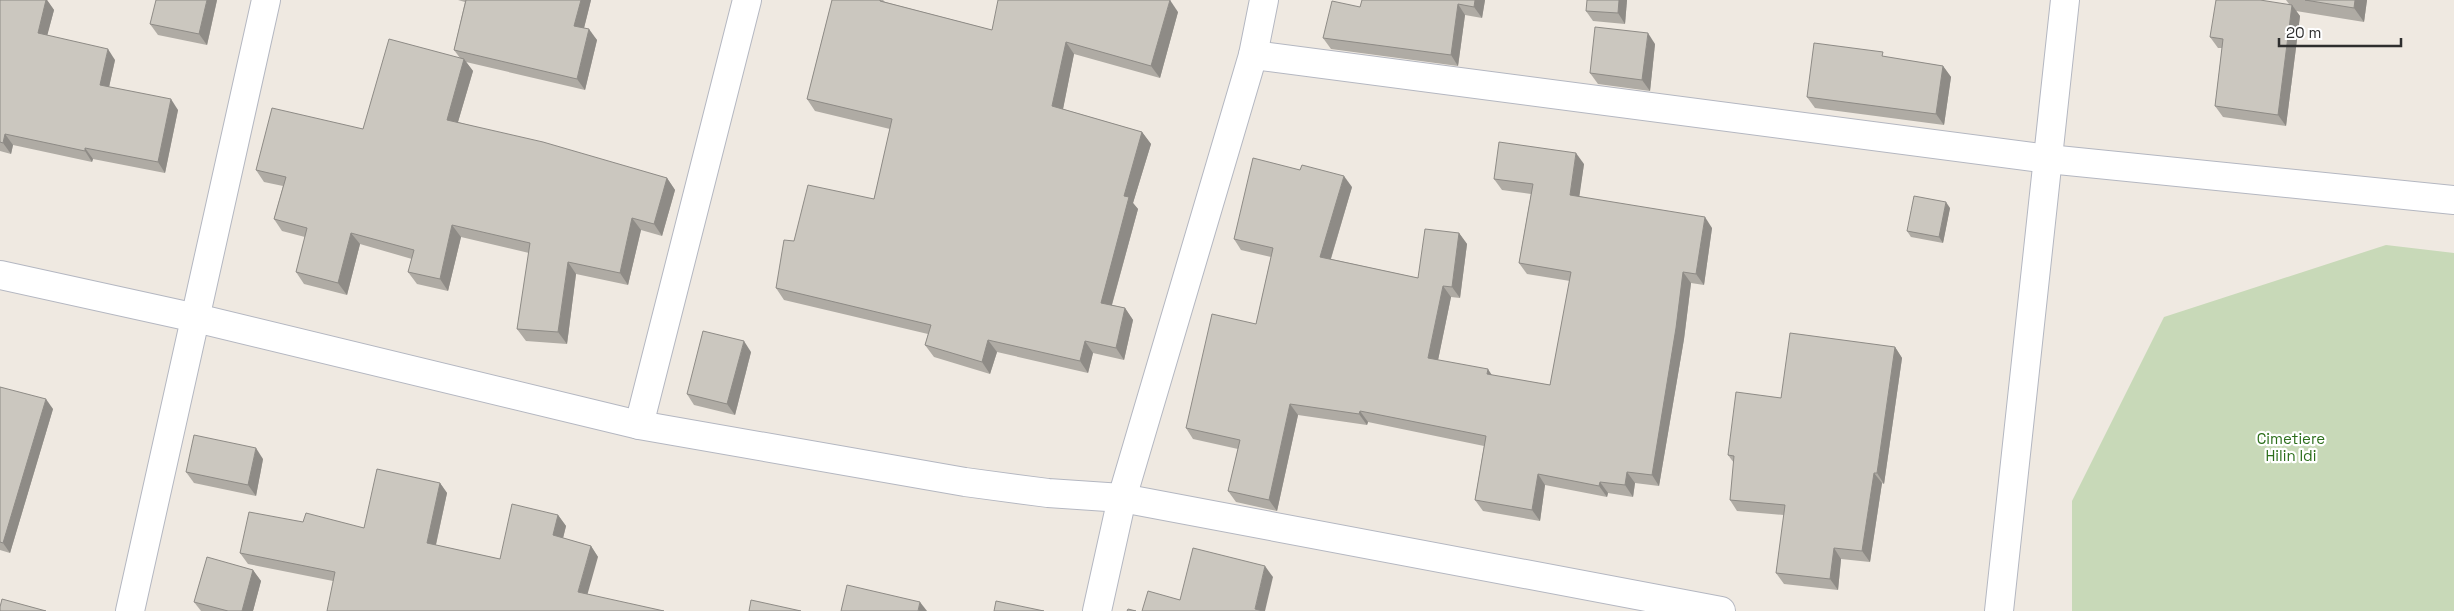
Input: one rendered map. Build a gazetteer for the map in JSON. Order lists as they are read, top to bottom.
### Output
{
  "parks": ["Cimetiere Hilin Idi"],
  "scale_bar": "20 m"
}
